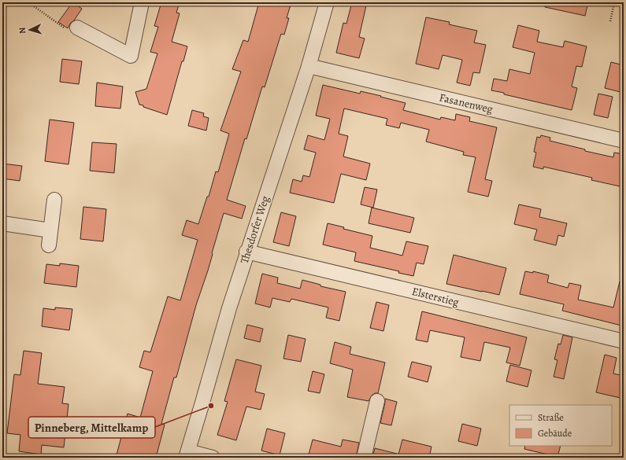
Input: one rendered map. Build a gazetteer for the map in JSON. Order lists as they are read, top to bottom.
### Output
{
  "streets": {
    "street": ["Fasanenweg", "Thesdorfer Weg", "Elsterstieg"]
  },
  "crossings": [
    ["Fasanenweg", "Thesdorfer Weg"],
    ["Thesdorfer Weg", "Elsterstieg"]
  ],
  "places": ["Pinneberg, Mittelkamp"],
  "legend": ["Straße", "Gebäude"],
  "north": "left"
}
